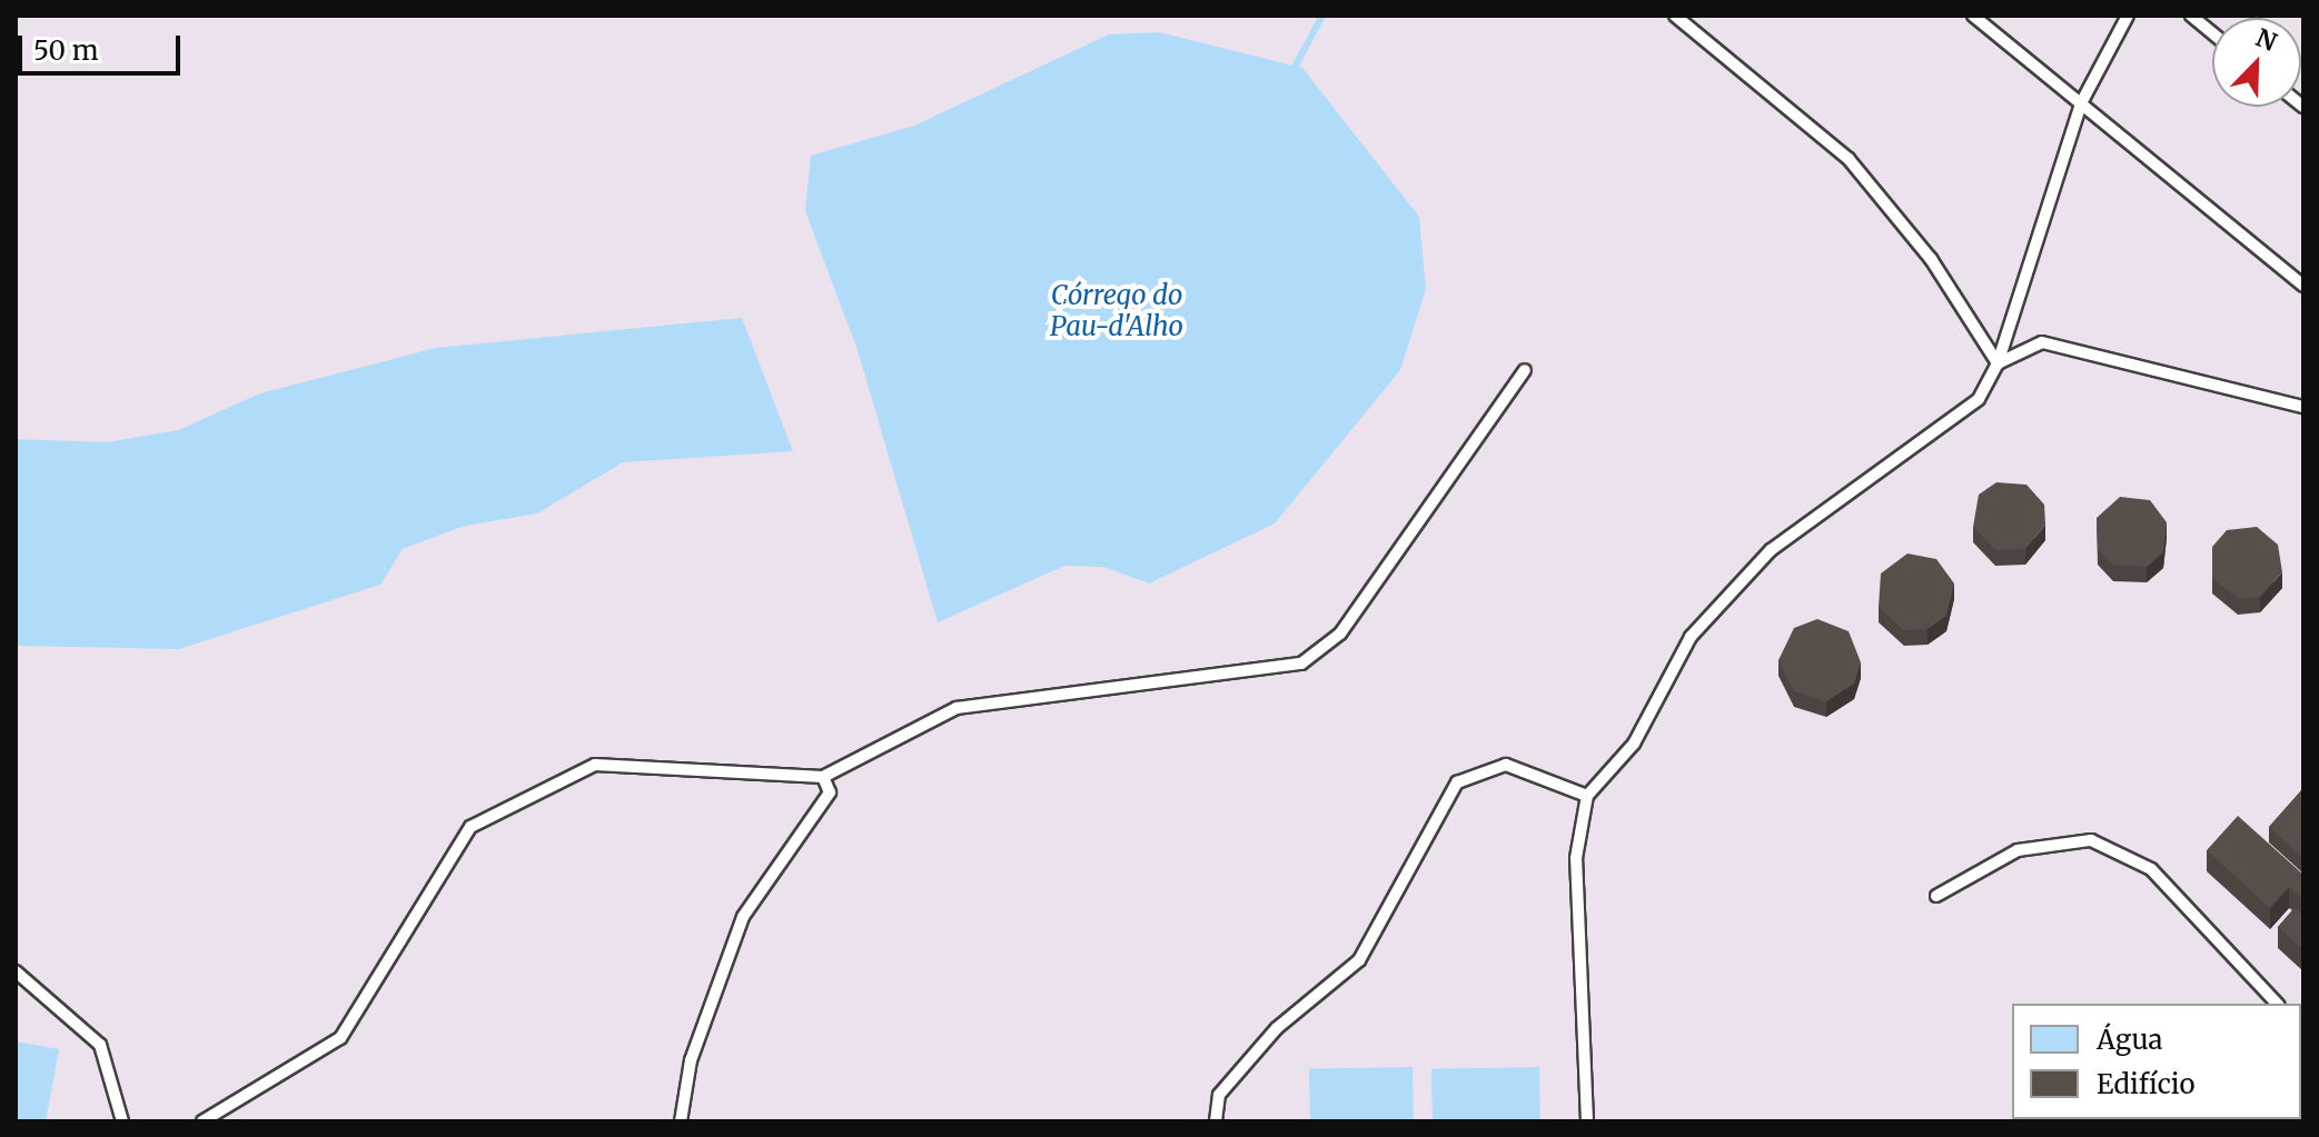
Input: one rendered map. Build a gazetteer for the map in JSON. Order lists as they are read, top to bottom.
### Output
{
  "water": ["Córrego do Pau-d'Alho"],
  "legend": ["Água", "Edifício"],
  "scale_bar": "50 m",
  "north": "top right"
}
